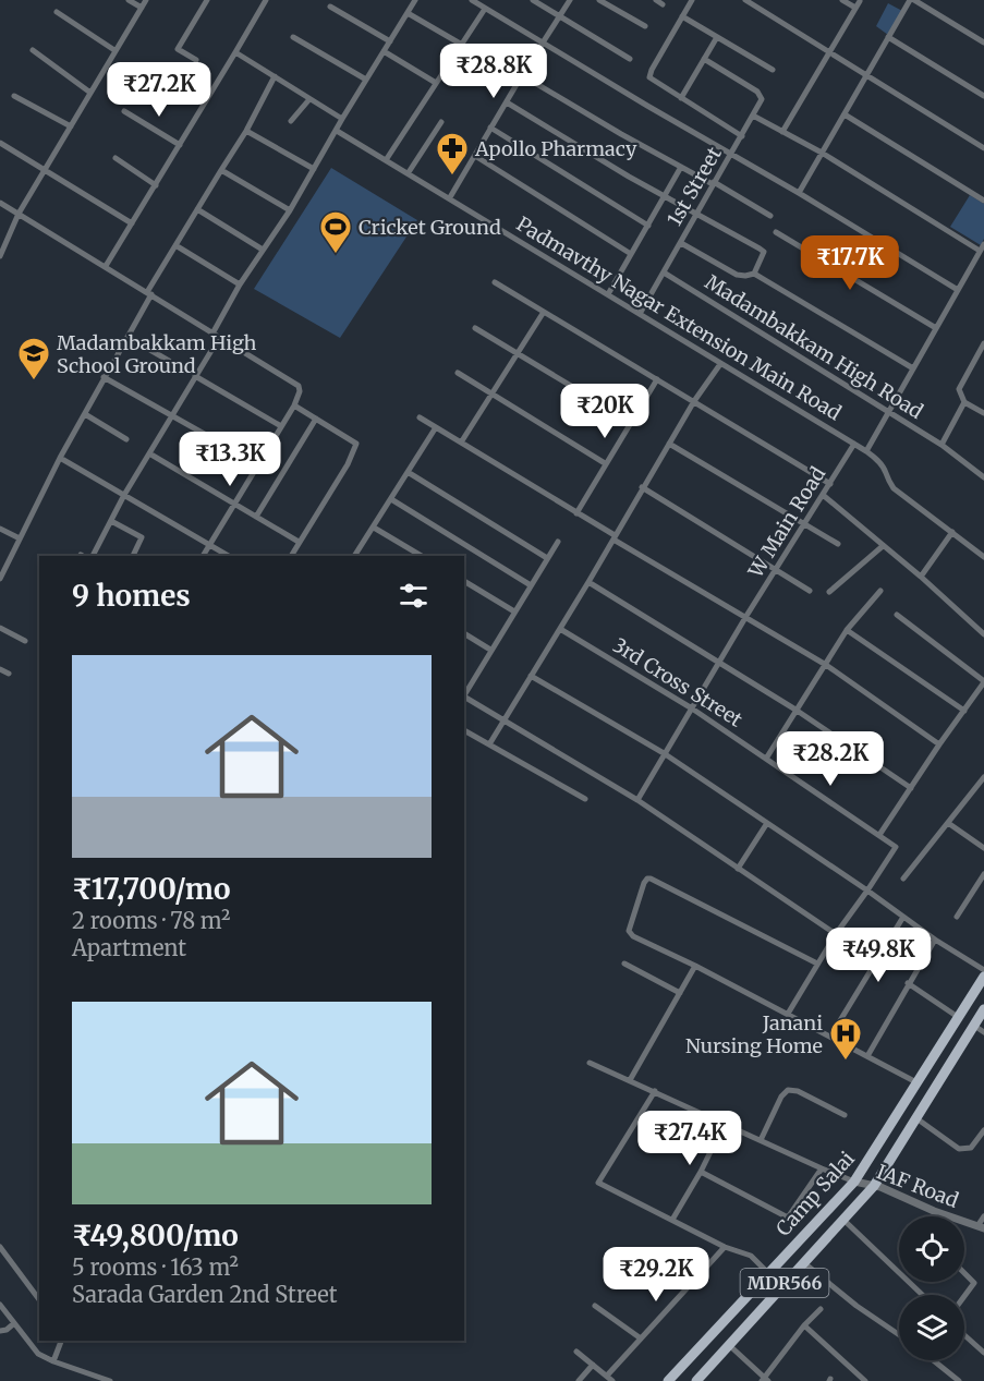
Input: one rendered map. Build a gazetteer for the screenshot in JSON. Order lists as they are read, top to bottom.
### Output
{
  "streets": {
    "main road": ["Camp Salai", "MDR566"],
    "street": [
      "1st Street",
      "Padmavthy Nagar Extension Main Road",
      "Madambakkam High Road",
      "W Main Road",
      "3rd Cross Street",
      "IAF Road"
    ]
  },
  "crossings": [
    ["1st Street", "Madambakkam High Road"],
    ["Padmavthy Nagar Extension Main Road", "W Main Road"],
    ["W Main Road", "3rd Cross Street"],
    ["IAF Road", "Camp Salai"]
  ],
  "places": {
    "pharmacy": ["Apollo Pharmacy"],
    "sports": ["Cricket Ground"],
    "school or university": ["Madambakkam High School Ground"],
    "hospital": ["Janani Nursing Home"]
  },
  "page": {
    "price": [
      "₹28.8K",
      "₹27.2K",
      "₹17.7K",
      "₹20K",
      "₹13.3K",
      "₹28.2K",
      "₹49.8K",
      "₹27.4K",
      "₹29.2K"
    ],
    "heading": "9 homes",
    "list": [
      {
        "name": "₹17,700/mo",
        "note": "2 rooms · 78 m² · Apartment"
      },
      {
        "name": "₹49,800/mo",
        "note": "5 rooms · 163 m² · Sarada Garden 2nd Street"
      }
    ]
  }
}
